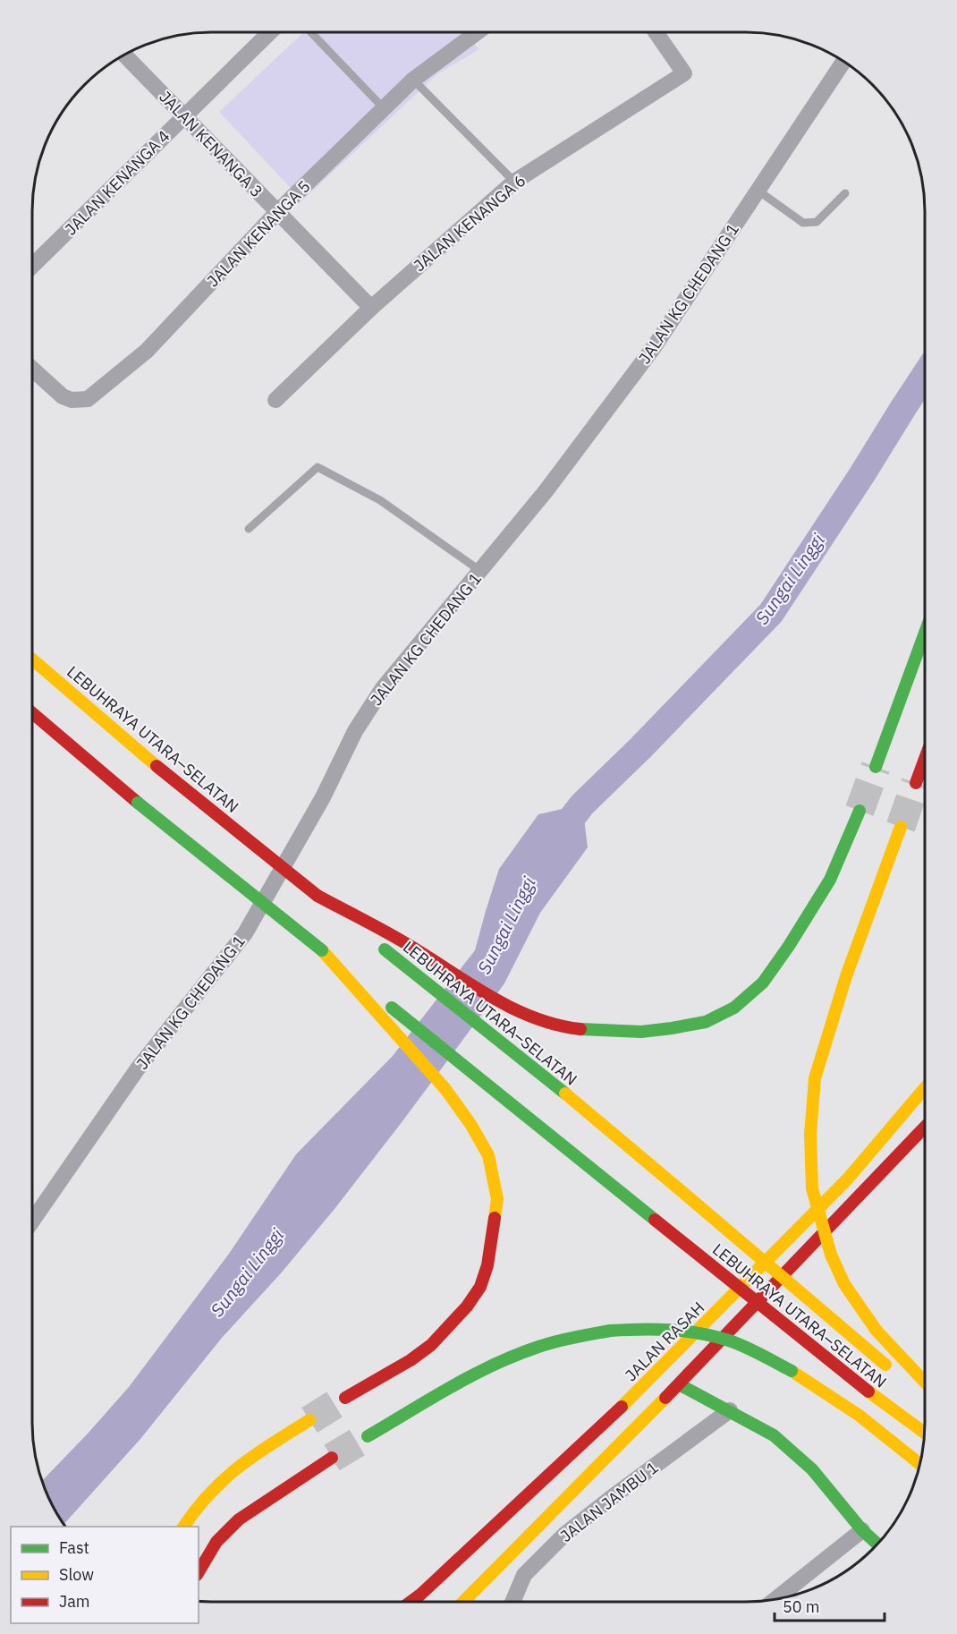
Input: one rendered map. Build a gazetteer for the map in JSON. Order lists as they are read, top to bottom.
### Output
{
  "streets": {
    "main road": ["LEBUHRAYA UTARA–SELATAN", "JALAN RASAH"],
    "street": [
      "JALAN KENANGA 3",
      "JALAN KENANGA 4",
      "JALAN KENANGA 6",
      "JALAN KENANGA 5",
      "JALAN KG CHEDANG 1",
      "JALAN JAMBU 1"
    ]
  },
  "crossings": [
    ["JALAN KENANGA 3", "JALAN KENANGA 4"],
    ["JALAN KENANGA 3", "JALAN KENANGA 6"],
    ["JALAN KENANGA 3", "JALAN KENANGA 5"]
  ],
  "water": ["Sungai Linggi"],
  "legend": ["Fast", "Slow", "Jam"],
  "scale_bar": "50 m"
}
